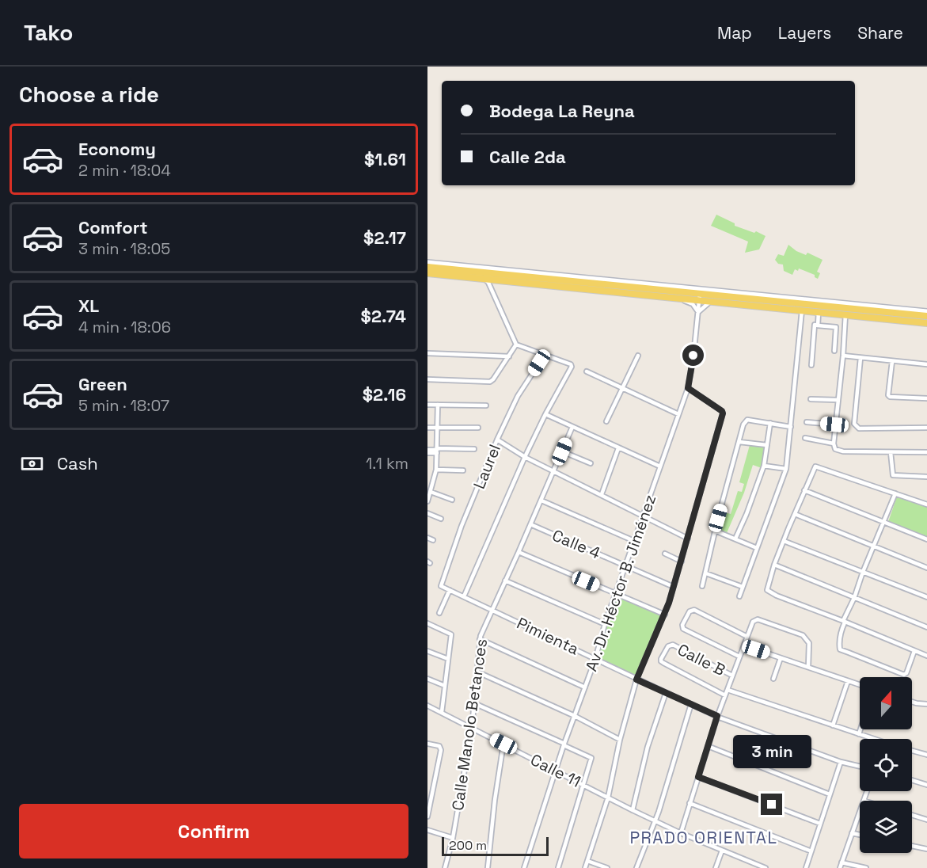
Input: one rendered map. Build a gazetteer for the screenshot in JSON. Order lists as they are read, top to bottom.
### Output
{
  "streets": {
    "street": [
      "Laurel",
      "Calle 4",
      "Av. Dr. Héctor B. Jiménez",
      "Pimienta",
      "Calle B",
      "Calle Manolo Betances",
      "Calle 11"
    ]
  },
  "crossings": [
    ["Laurel", "Pimienta"],
    ["Calle 4", "Av. Dr. Héctor B. Jiménez"],
    ["Calle 4", "Calle Manolo Betances"],
    ["Av. Dr. Héctor B. Jiménez", "Pimienta"],
    ["Av. Dr. Héctor B. Jiménez", "Calle 11"],
    ["Pimienta", "Calle Manolo Betances"],
    ["Calle Manolo Betances", "Calle 11"]
  ],
  "districts": ["PRADO ORIENTAL"],
  "scale_bar": "200 m",
  "north": "top",
  "page": {
    "header": "Tako",
    "nav": ["Map", "Layers", "Share"],
    "heading": "Choose a ride",
    "banner": ["Bodega La Reyna", "Calle 2da"],
    "list": [
      {
        "name": "Economy",
        "note": "2 min · 18:04",
        "value": "$1.61"
      },
      {
        "name": "Comfort",
        "note": "3 min · 18:05",
        "value": "$2.17"
      },
      {
        "name": "XL",
        "note": "4 min · 18:06",
        "value": "$2.74"
      },
      {
        "name": "Green",
        "note": "5 min · 18:07",
        "value": "$2.16"
      }
    ],
    "pay": ["Cash", "1.1 km"],
    "bubble": "3 min",
    "buttons": "Confirm",
    "scale": "200 m"
  }
}
